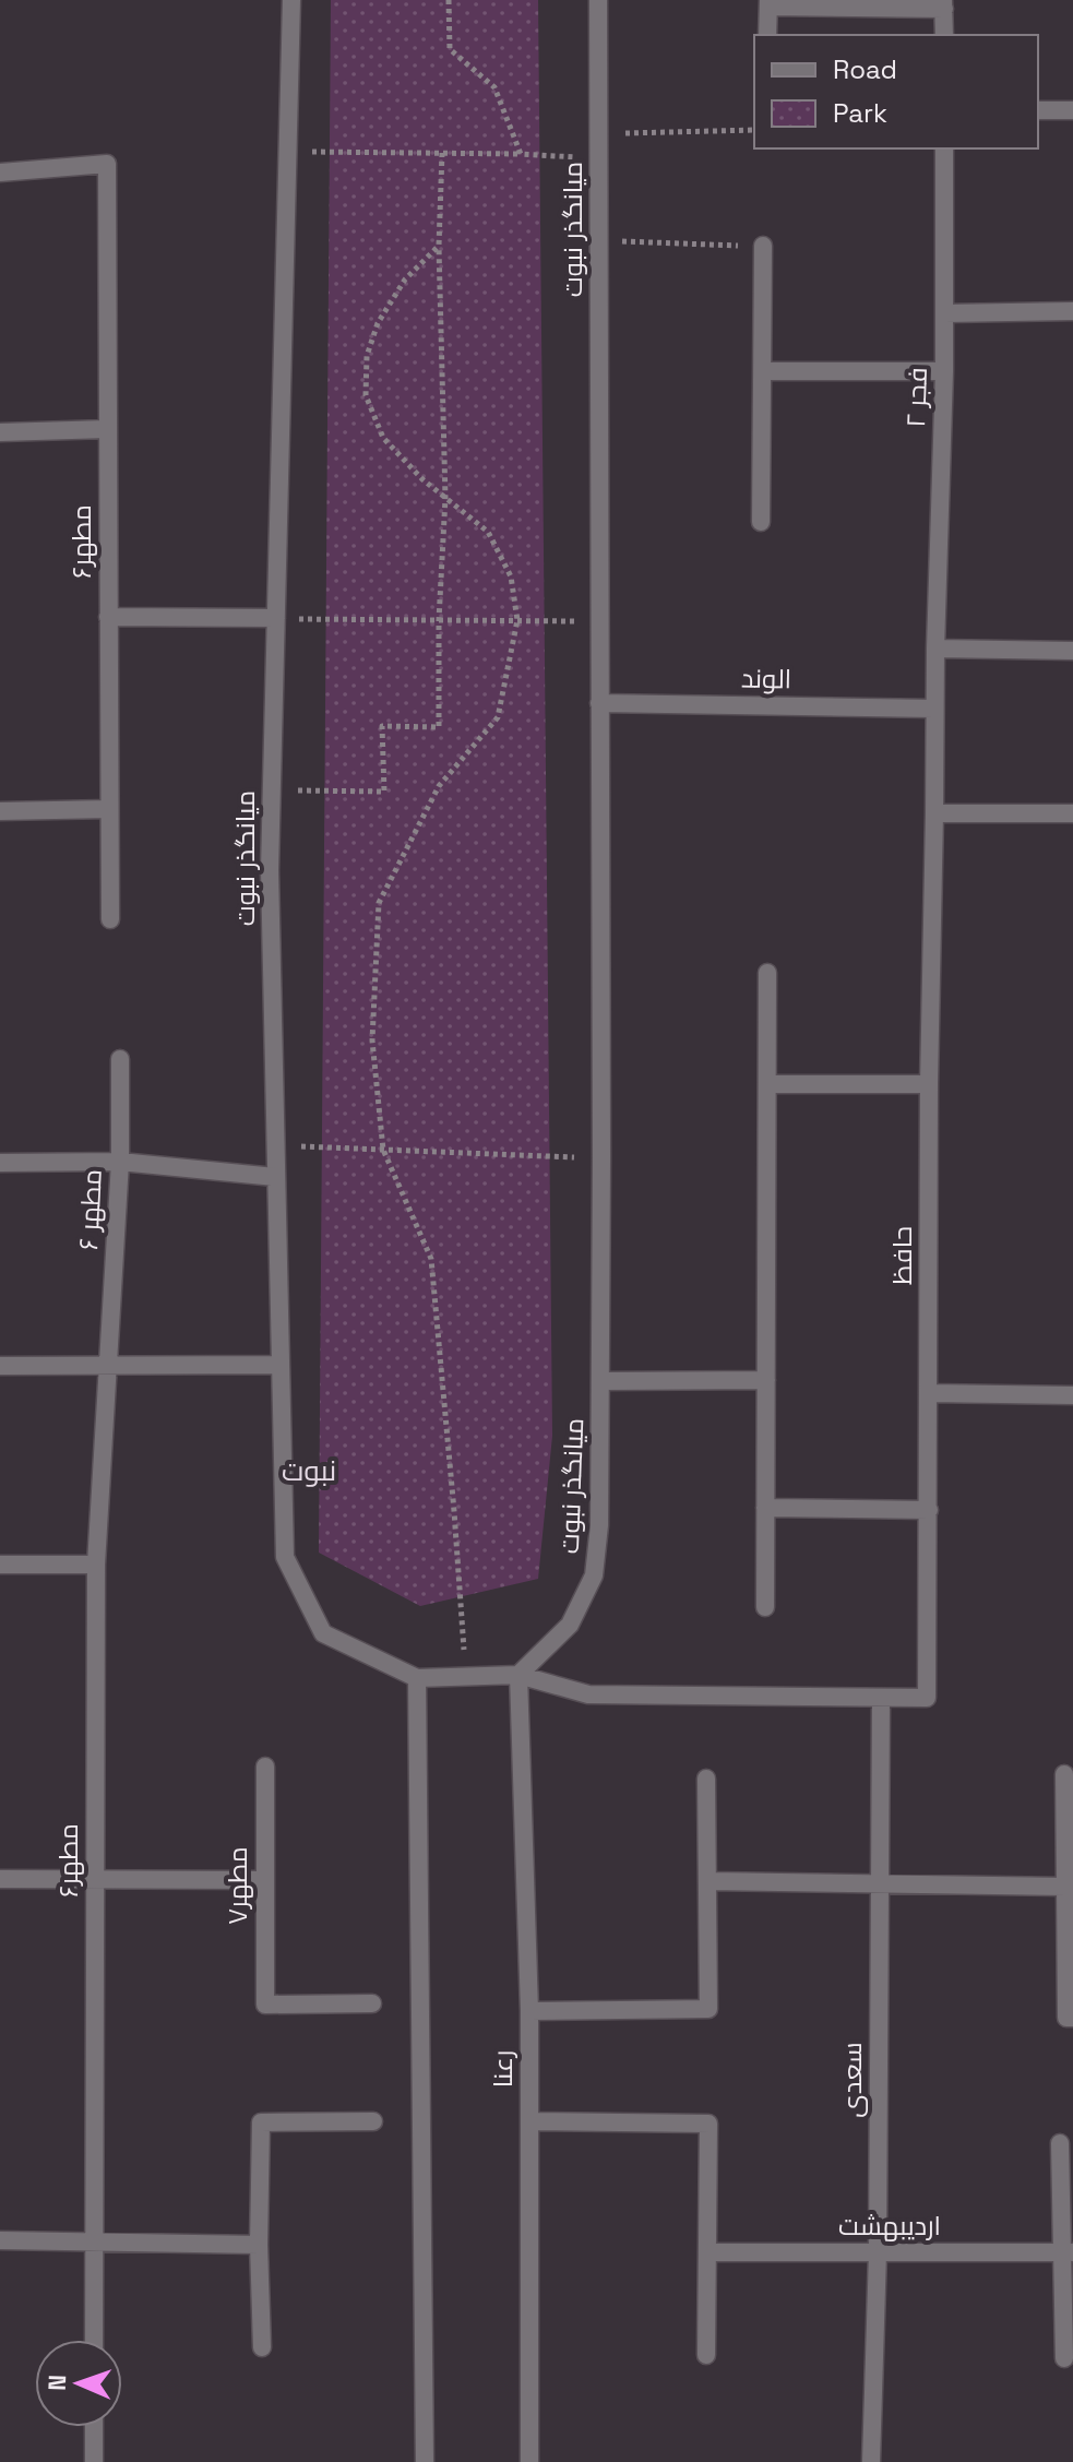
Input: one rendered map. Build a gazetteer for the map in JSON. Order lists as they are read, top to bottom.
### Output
{
  "streets": {
    "street": [
      "میانگذر نبوت",
      "فجر ۲",
      "مطهر۶",
      "الوند",
      "مطهر ۶",
      "حافظ",
      "مطهر۷",
      "رعنا",
      "سعدی",
      "اردیبهشت"
    ]
  },
  "crossings": [
    ["میانگذر نبوت", "الوند"],
    ["میانگذر نبوت", "رعنا"],
    ["مطهر۶", "مطهر ۶"],
    ["حافظ", "سعدی"],
    ["سعدی", "اردیبهشت"]
  ],
  "districts": ["نبوت"],
  "legend": ["Road", "Park"],
  "north": "left"
}
